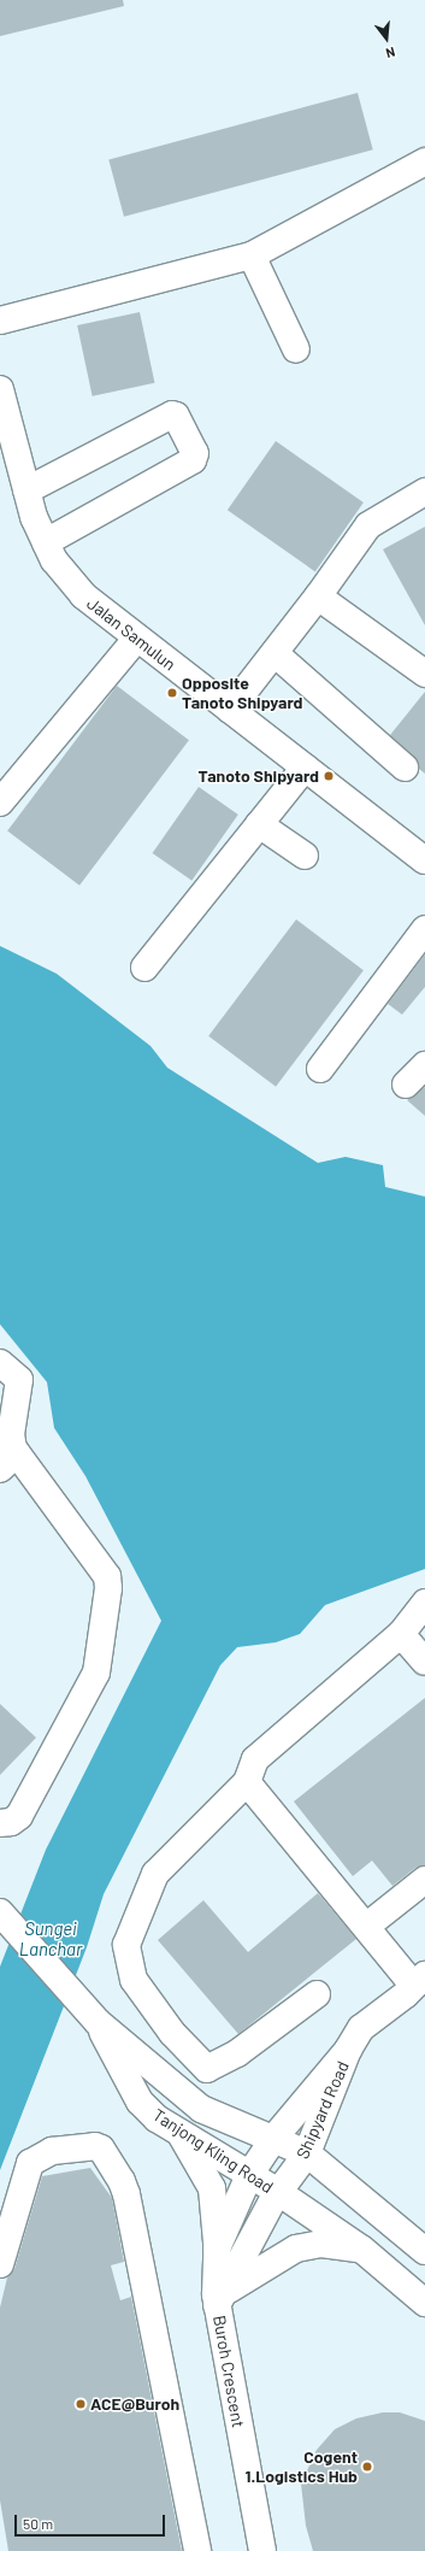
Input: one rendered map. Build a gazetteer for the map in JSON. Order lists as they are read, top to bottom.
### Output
{
  "streets": {
    "street": [
      "Jalan Samulun",
      "Shipyard Road",
      "Tanjong Kling Road",
      "Buroh Crescent"
    ]
  },
  "crossings": [
    ["Shipyard Road", "Tanjong Kling Road"],
    ["Shipyard Road", "Buroh Crescent"],
    ["Tanjong Kling Road", "Buroh Crescent"]
  ],
  "water": ["Sungei Lanchar"],
  "places": [
    "Opposite Tanoto Shipyard",
    "Tanoto Shipyard",
    "ACE@Buroh",
    "Cogent 1.Logistics Hub"
  ],
  "scale_bar": "50 m",
  "north": "bottom"
}
